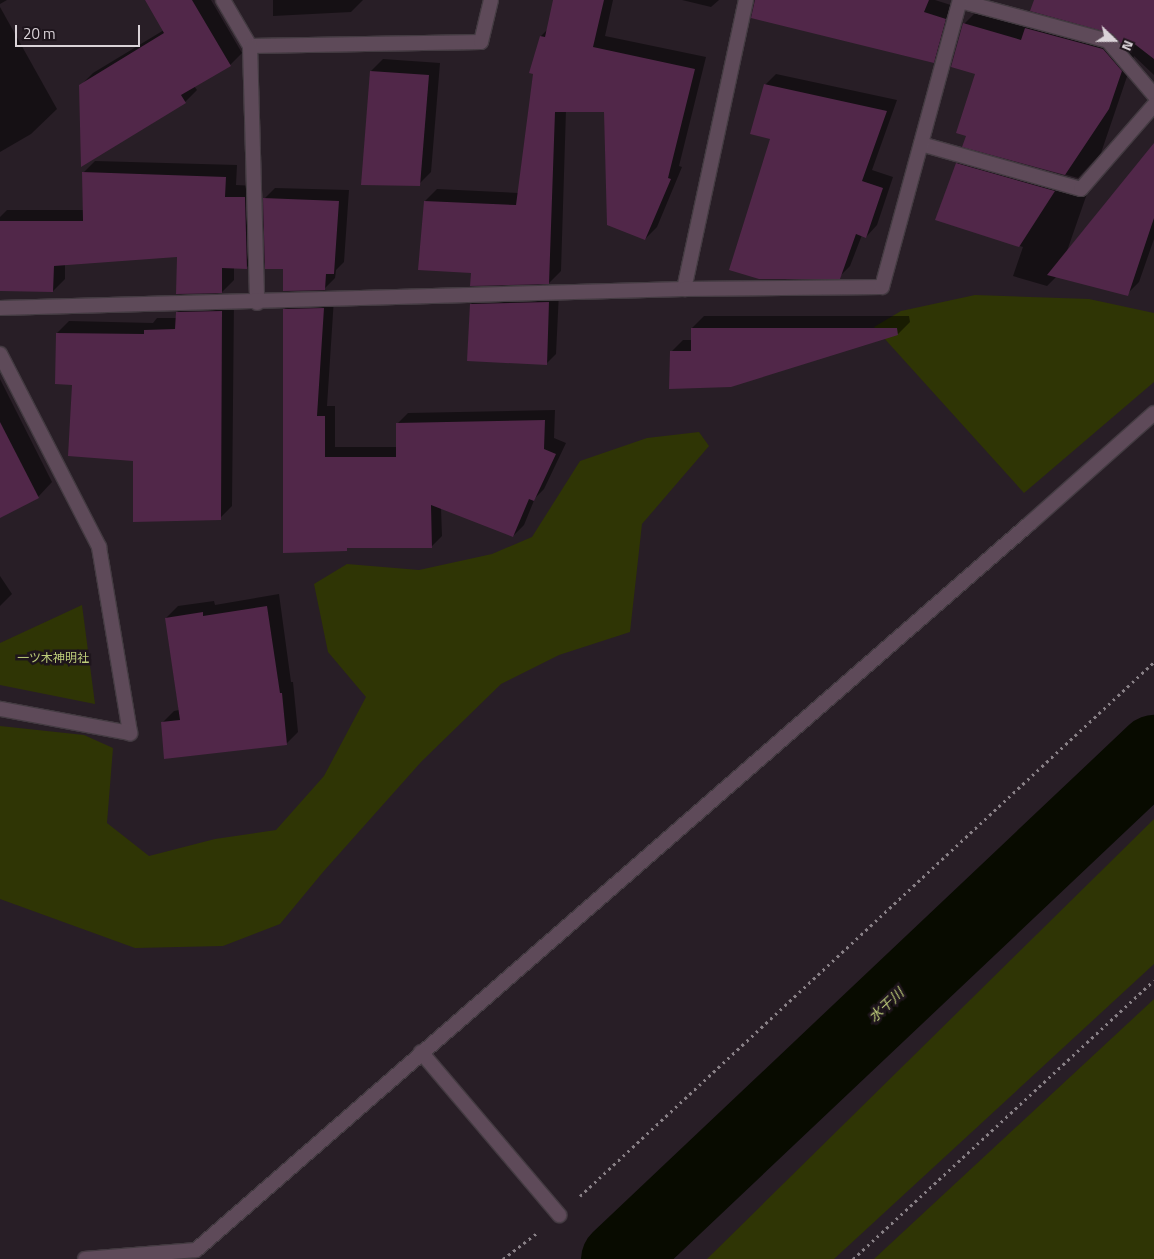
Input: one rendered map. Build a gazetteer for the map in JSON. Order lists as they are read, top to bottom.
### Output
{
  "water": ["水干川"],
  "parks": ["一ツ木神明社"],
  "scale_bar": "20 m",
  "north": "right"
}
